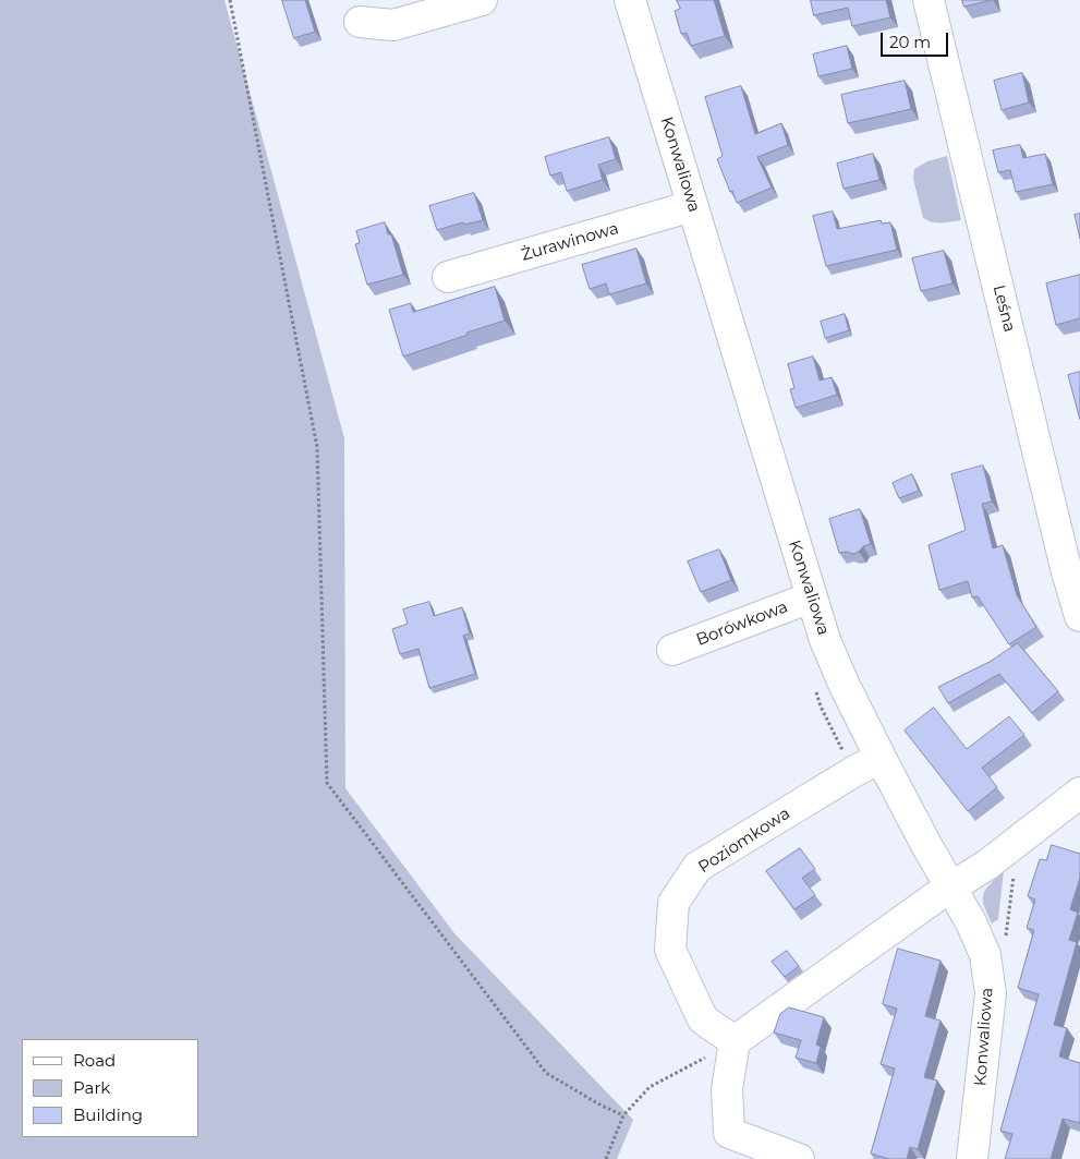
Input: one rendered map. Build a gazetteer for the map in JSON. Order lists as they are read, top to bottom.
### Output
{
  "streets": {
    "street": [
      "Konwaliowa",
      "Żurawinowa",
      "Leśna",
      "Borówkowa",
      "Poziomkowa"
    ]
  },
  "crossings": [
    ["Konwaliowa", "Żurawinowa"],
    ["Konwaliowa", "Borówkowa"],
    ["Konwaliowa", "Poziomkowa"]
  ],
  "legend": ["Road", "Park", "Building"],
  "scale_bar": "20 m"
}
